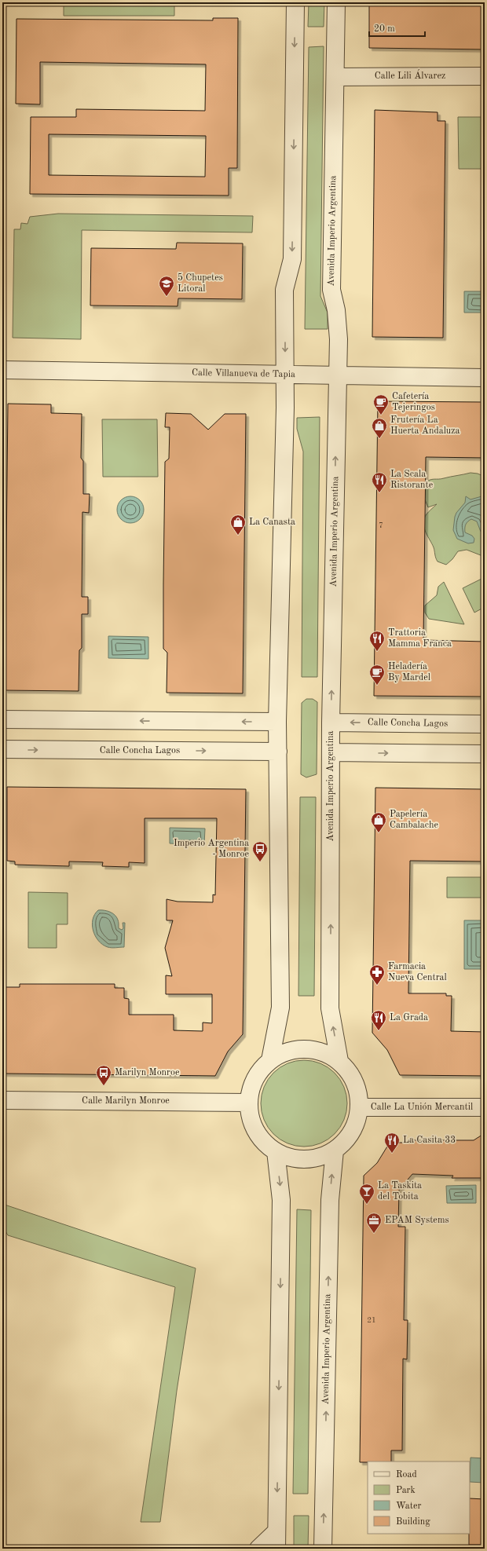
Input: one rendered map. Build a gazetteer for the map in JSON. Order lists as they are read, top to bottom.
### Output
{
  "streets": {
    "street": [
      "Calle Lili Álvarez",
      "Avenida Imperio Argentina",
      "Calle Villanueva de Tapia",
      "Calle Concha Lagos",
      "Calle Marilyn Monroe",
      "Calle La Unión Mercantil"
    ]
  },
  "crossings": [
    ["Calle Lili Álvarez", "Avenida Imperio Argentina"],
    ["Avenida Imperio Argentina", "Calle Villanueva de Tapia"],
    ["Avenida Imperio Argentina", "Calle Concha Lagos"],
    ["Avenida Imperio Argentina", "Calle Marilyn Monroe"],
    ["Avenida Imperio Argentina", "Calle La Unión Mercantil"],
    ["Calle Marilyn Monroe", "Calle La Unión Mercantil"]
  ],
  "places": {
    "school or university": ["5 Chupetes Litoral"],
    "cafe": ["Cafetería Tejeringos", "Heladería By Mardel"],
    "shop": ["Frutería La Huerta Andaluza", "La Canasta", "Papelería Cambalache"],
    "restaurant": [
      "La Scala Ristorante",
      "Trattoria Mamma Franca",
      "La Grada",
      "La Casita 33"
    ],
    "bus stop": ["Imperio Argentina - Monroe", "Marilyn Monroe"],
    "pharmacy": ["Farmacia Nueva Central"],
    "bar": ["La Taskita del Tobita"],
    "office": ["EPAM Systems"]
  },
  "house_numbers": ["7", "21"],
  "legend": [
    "Road",
    "Park",
    "Water",
    "Building"
  ],
  "scale_bar": "20 m"
}
